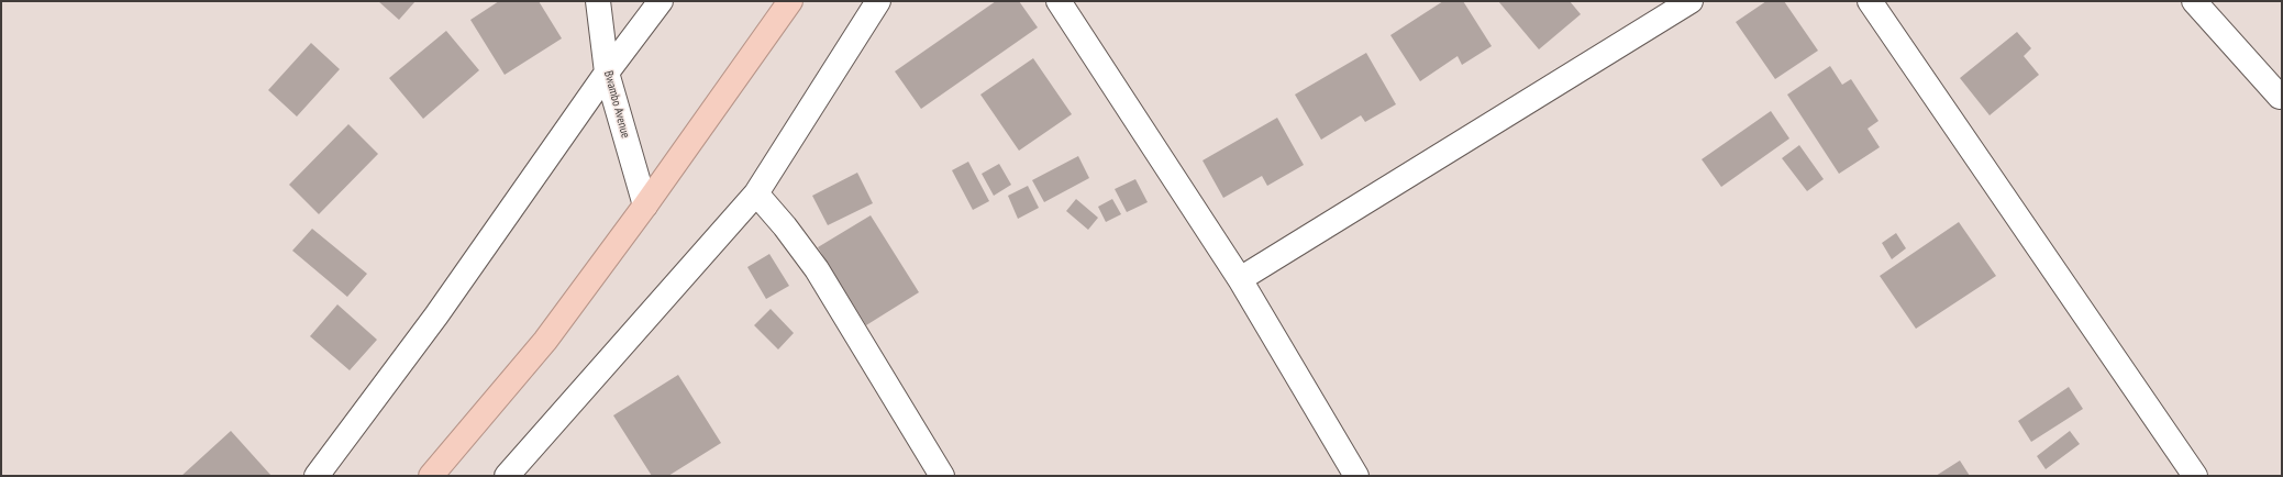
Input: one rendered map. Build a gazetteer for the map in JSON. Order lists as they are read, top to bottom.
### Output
{
  "streets": {
    "street": ["Bwambo Avenue"]
  }
}
